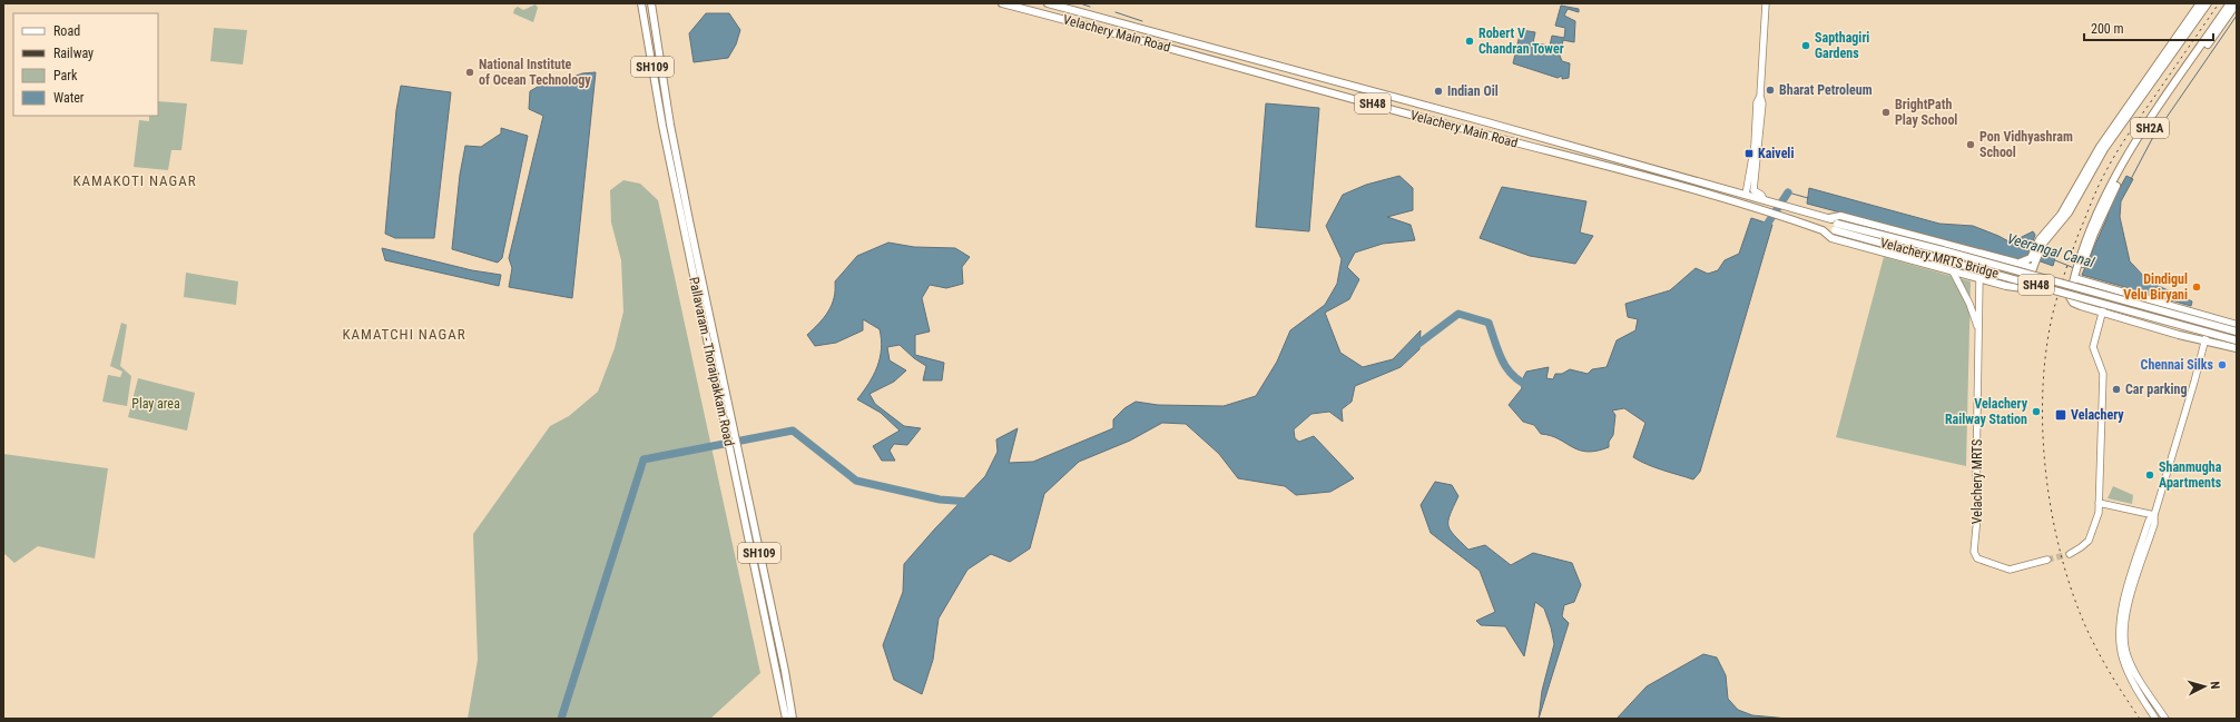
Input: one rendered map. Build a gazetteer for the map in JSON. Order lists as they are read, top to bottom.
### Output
{
  "streets": {
    "main road": [
      "Velachery Main Road",
      "SH109",
      "SH48",
      "SH2A",
      "Velachery MRTS Bridge",
      "Pallavaram - Thoraipakkam Road"
    ],
    "street": ["Velachery MRTS"]
  },
  "crossings": [
    ["Velachery Main Road", "Velachery MRTS Bridge"]
  ],
  "districts": ["KAMAKOTI NAGAR", "KAMATCHI NAGAR"],
  "water": ["Veerangal Canal"],
  "parks": ["Play area"],
  "places": {
    "other": [
      "Robert V Chandran Tower",
      "Sapthagiri Gardens",
      "National Institute of Ocean Technology",
      "Bharat Petroleum",
      "Indian Oil",
      "BrightPath Play School",
      "Pon Vidhyashram School",
      "Dindigul Velu Biryani",
      "Chennai Silks",
      "Car parking",
      "Velachery Railway Station",
      "Shanmugha Apartments"
    ],
    "transit": ["Kaiveli", "Velachery"]
  },
  "legend": [
    "Road",
    "Railway",
    "Park",
    "Water"
  ],
  "scale_bar": "200 m",
  "north": "right"
}
